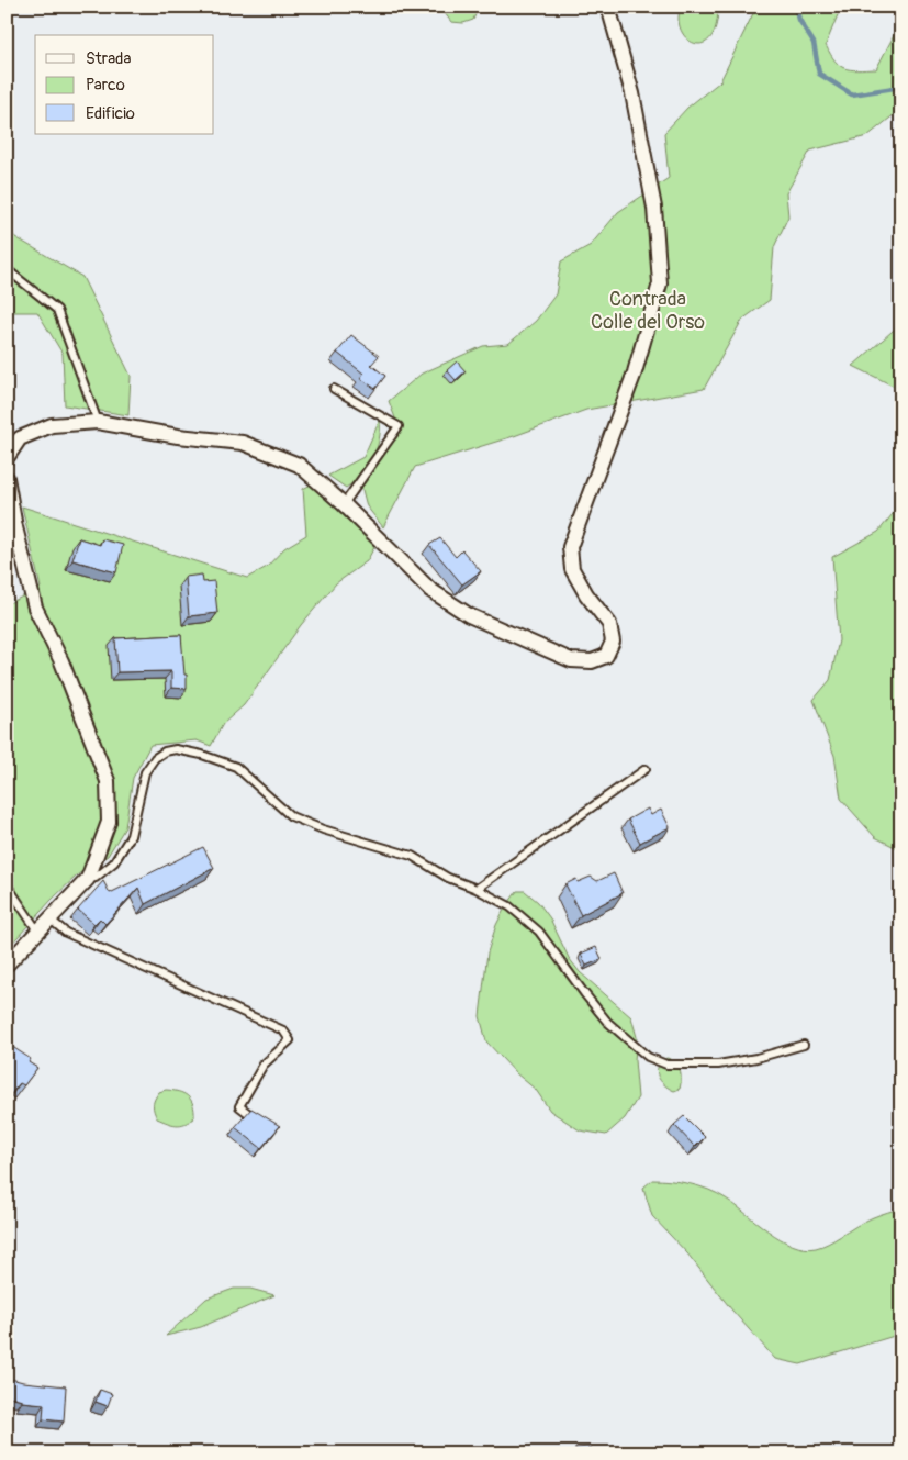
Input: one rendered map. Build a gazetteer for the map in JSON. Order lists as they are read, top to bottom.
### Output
{
  "parks": ["Contrada Colle del Orso"],
  "legend": ["Strada", "Parco", "Edificio"]
}
